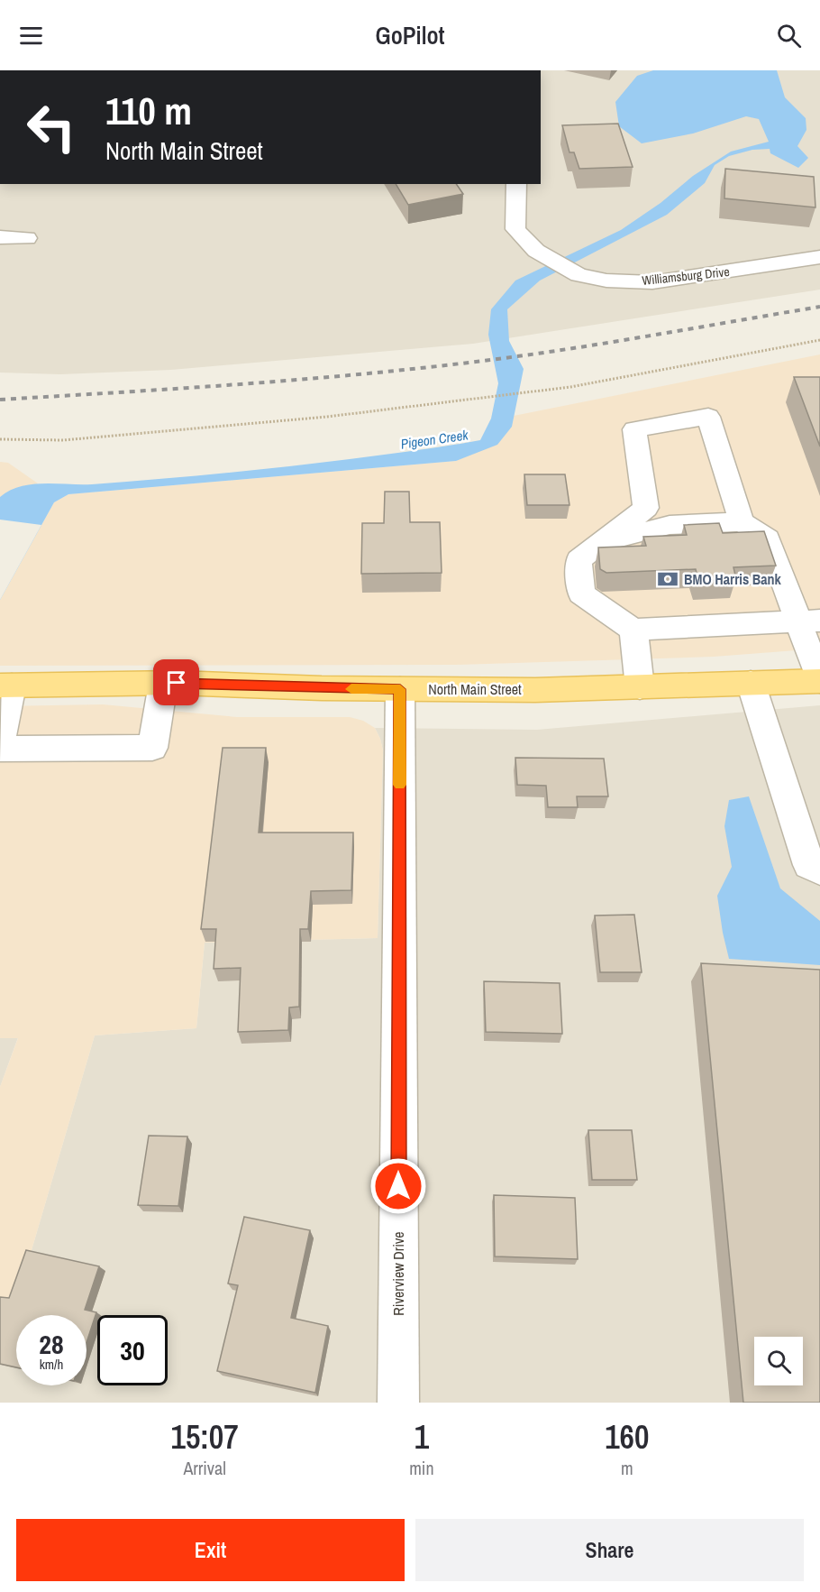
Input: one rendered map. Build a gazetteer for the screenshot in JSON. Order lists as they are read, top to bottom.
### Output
{
  "streets": {
    "main road": ["North Main Street"],
    "street": ["Williamsburg Drive", "Riverview Drive"]
  },
  "crossings": [
    ["North Main Street", "Riverview Drive"]
  ],
  "water": ["Pigeon Creek"],
  "places": {
    "bank": ["BMO Harris Bank"]
  },
  "page": {
    "header": "GoPilot",
    "turn": ["110 m", "North Main Street"],
    "speed": "28 km/h",
    "limit": "30",
    "eta": [
      "15:07",
      "Arrival",
      "1",
      "min",
      "160",
      "m"
    ],
    "buttons": ["Exit", "Share"]
  }
}
